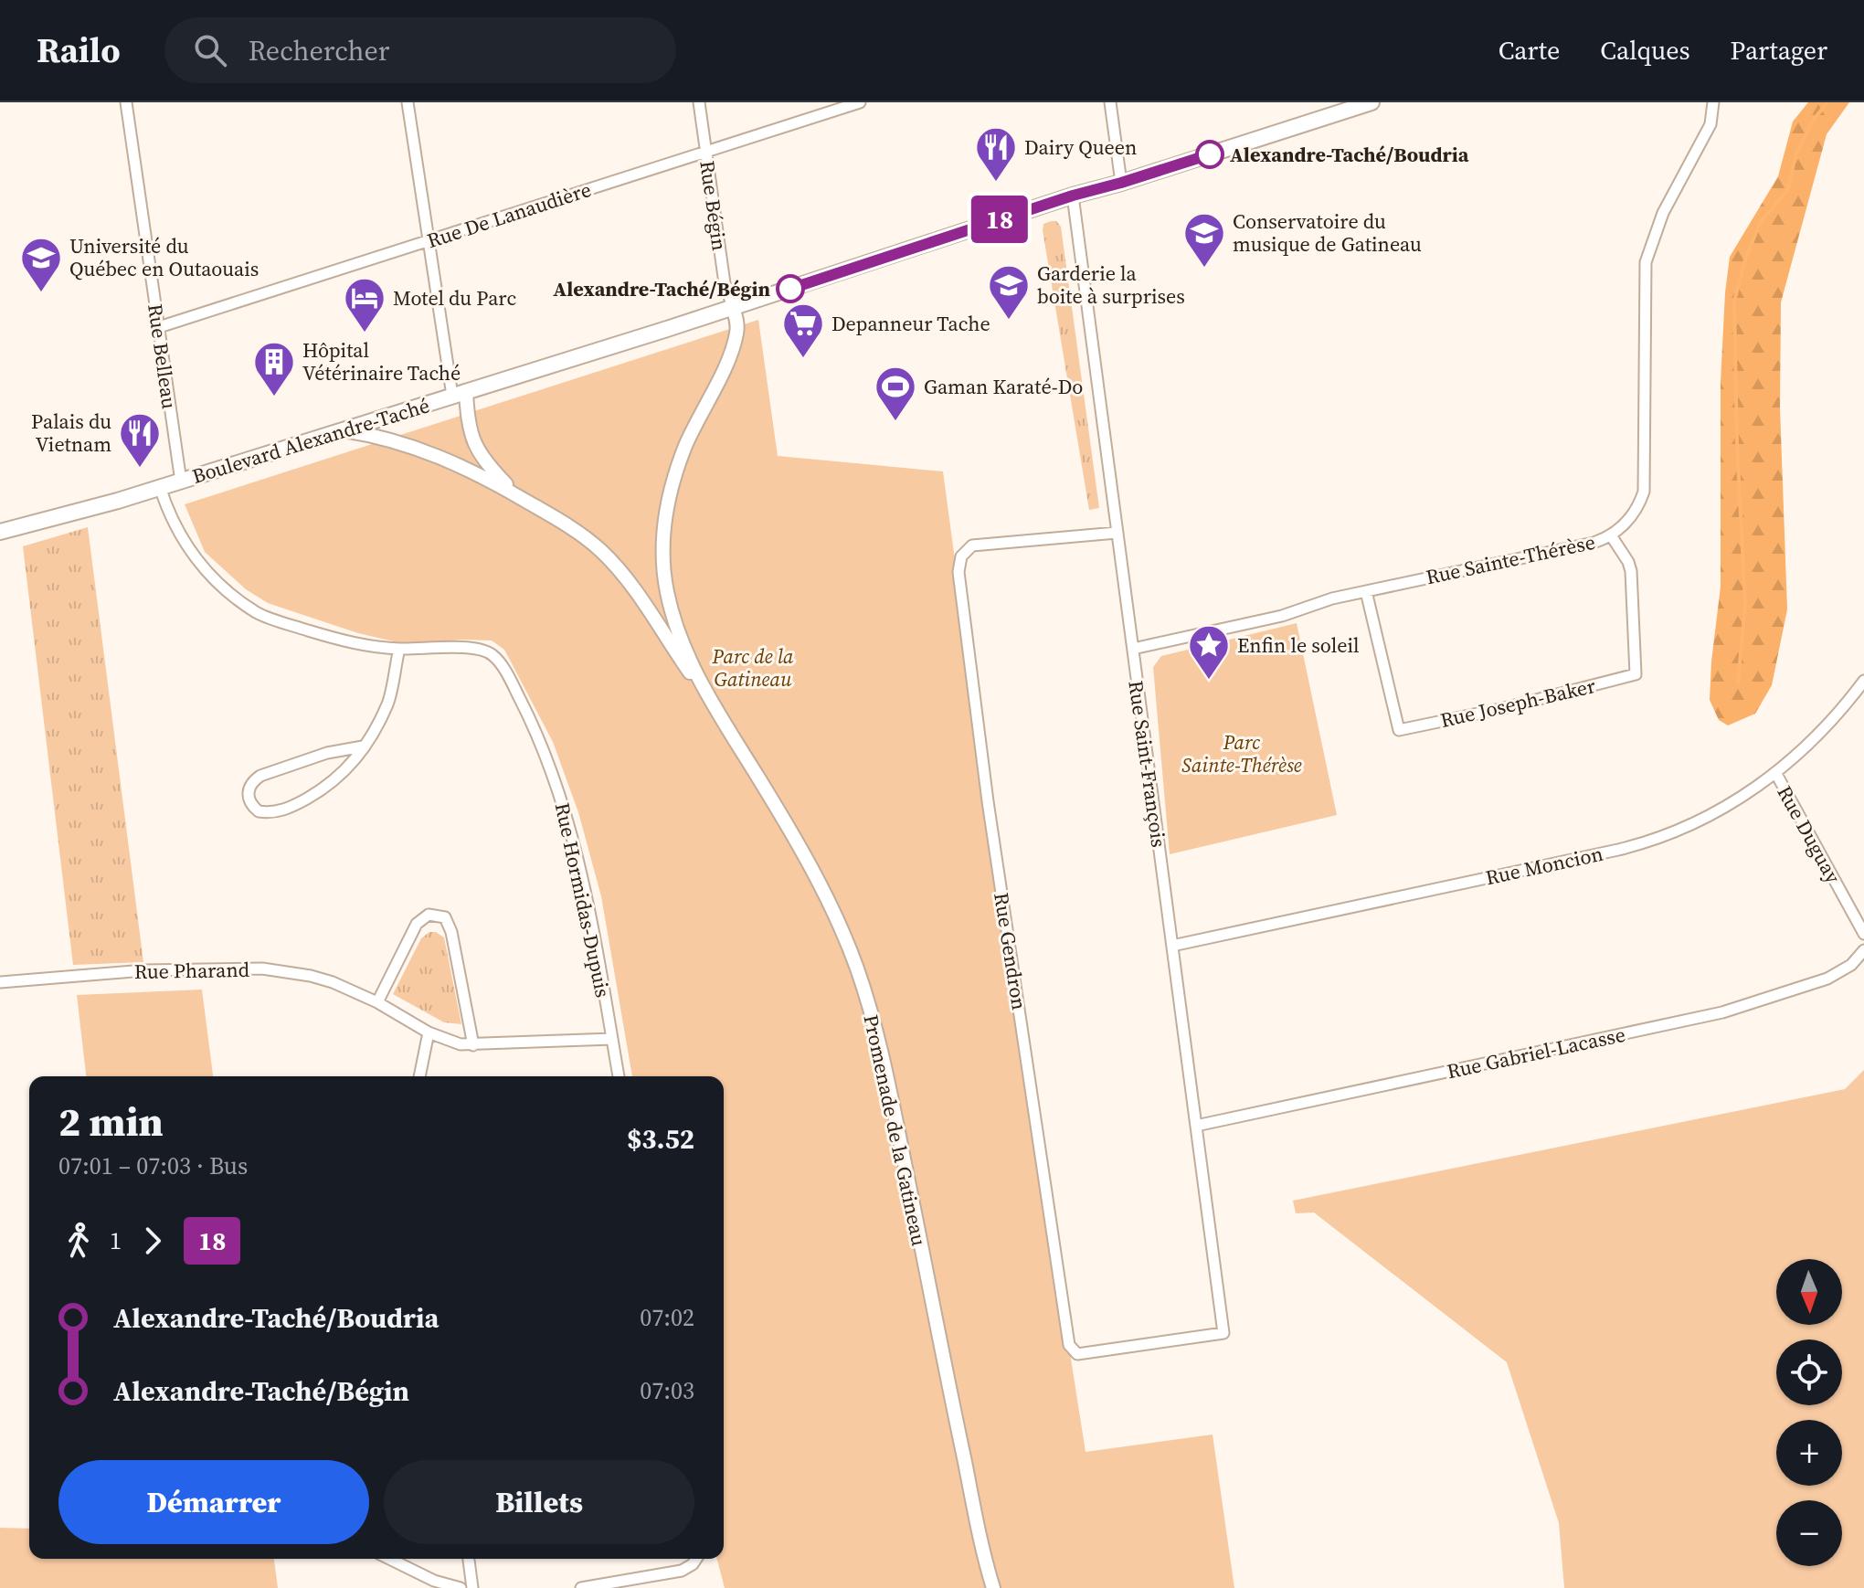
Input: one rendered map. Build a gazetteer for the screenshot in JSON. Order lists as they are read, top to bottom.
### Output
{
  "streets": {
    "main road": ["Boulevard Alexandre-Taché"],
    "street": [
      "Rue Bégin",
      "Rue De Lanaudière",
      "Rue Belleau",
      "Rue Sainte-Thérèse",
      "Rue Joseph-Baker",
      "Rue Saint-François",
      "Rue Duguay",
      "Rue Moncion",
      "Rue Hormidas-Dupuis",
      "Rue Gendron",
      "Rue Pharand",
      "Rue Gabriel-Lacasse",
      "Promenade de la Gatineau"
    ]
  },
  "crossings": [
    ["Rue Bégin", "Rue De Lanaudière"],
    ["Rue Bégin", "Boulevard Alexandre-Taché"],
    ["Rue Bégin", "Promenade de la Gatineau"],
    ["Rue De Lanaudière", "Rue Belleau"],
    ["Rue Belleau", "Boulevard Alexandre-Taché"],
    ["Boulevard Alexandre-Taché", "Rue Saint-François"],
    ["Boulevard Alexandre-Taché", "Rue Hormidas-Dupuis"],
    ["Boulevard Alexandre-Taché", "Promenade de la Gatineau"],
    ["Rue Sainte-Thérèse", "Rue Joseph-Baker"],
    ["Rue Sainte-Thérèse", "Rue Saint-François"],
    ["Rue Saint-François", "Rue Moncion"],
    ["Rue Saint-François", "Rue Gendron"],
    ["Rue Saint-François", "Rue Gabriel-Lacasse"],
    ["Rue Duguay", "Rue Moncion"],
    ["Rue Hormidas-Dupuis", "Rue Pharand"]
  ],
  "parks": ["Parc de la Gatineau", "Parc Sainte-Thérèse"],
  "places": {
    "other": ["Alexandre-Taché/Boudria", "Alexandre-Taché/Bégin"],
    "restaurant": ["Dairy Queen", "Palais du Vietnam"],
    "school or university": ["Conservatoire du musique de Gatineau", "Université du Québec en Outaouais", "Garderie la boite à surprises"],
    "hotel": ["Motel du Parc"],
    "supermarket": ["Depanneur Tache"],
    "building": ["Hôpital Vétérinaire Taché"],
    "sports": ["Gaman Karaté-Do"],
    "place": ["Enfin le soleil"]
  },
  "lines": ["bus line 18"],
  "north": "bottom",
  "page": {
    "header": "Railo",
    "search": "Rechercher",
    "nav": ["Carte", "Calques", "Partager"],
    "on_map": "18",
    "heading": ["2 min", "07:01 – 07:03 · Bus", "$3.52"],
    "legs": ["1", "18"],
    "map_buttons": ["+", "−"],
    "list": [
      {
        "name": "Alexandre-Taché/Boudria",
        "value": "07:02"
      },
      {
        "name": "Alexandre-Taché/Bégin",
        "value": "07:03"
      }
    ],
    "buttons": ["Démarrer", "Billets"]
  }
}
